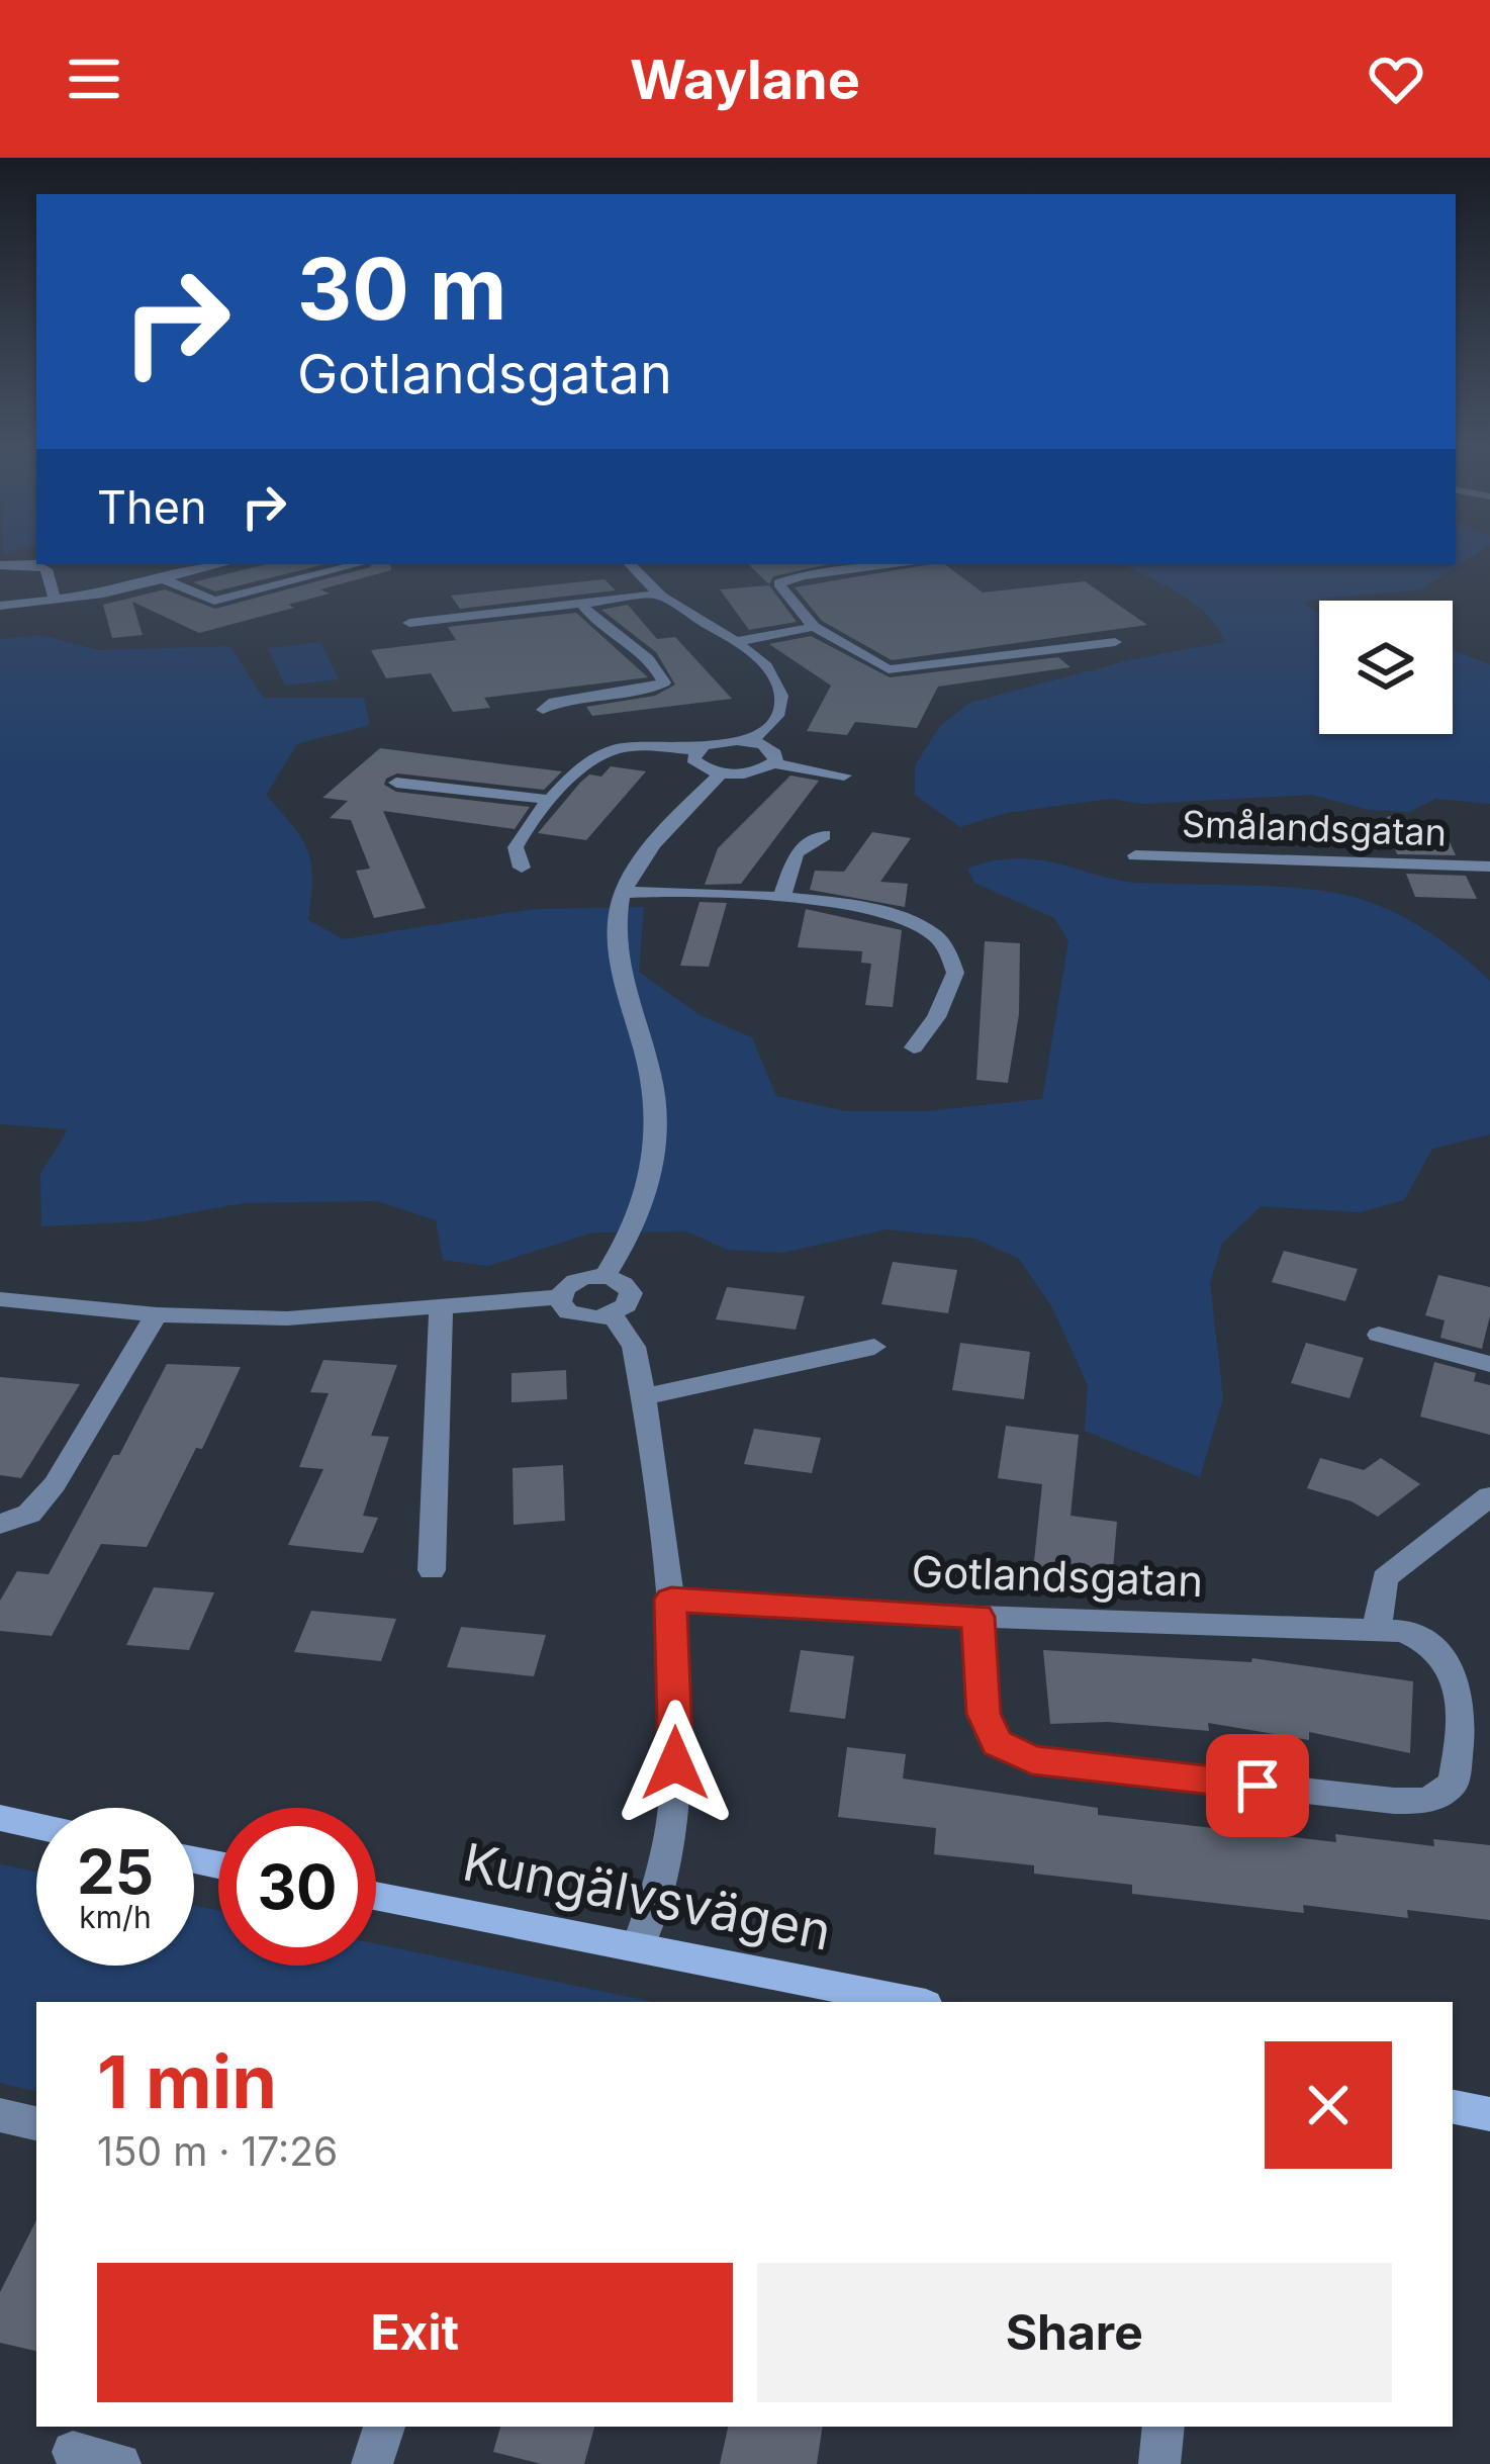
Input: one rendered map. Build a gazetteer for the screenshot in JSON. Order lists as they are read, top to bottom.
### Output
{
  "streets": {
    "main road": ["Kungälvsvägen"],
    "street": ["Smålandsgatan", "Gotlandsgatan"]
  },
  "page": {
    "header": "Waylane",
    "turn": ["30 m", "Gotlandsgatan"],
    "then": "Then",
    "speed": "25 km/h",
    "limit": "30",
    "heading": ["1 min", "150 m · 17:26"],
    "buttons": ["Exit", "Share"]
  }
}
